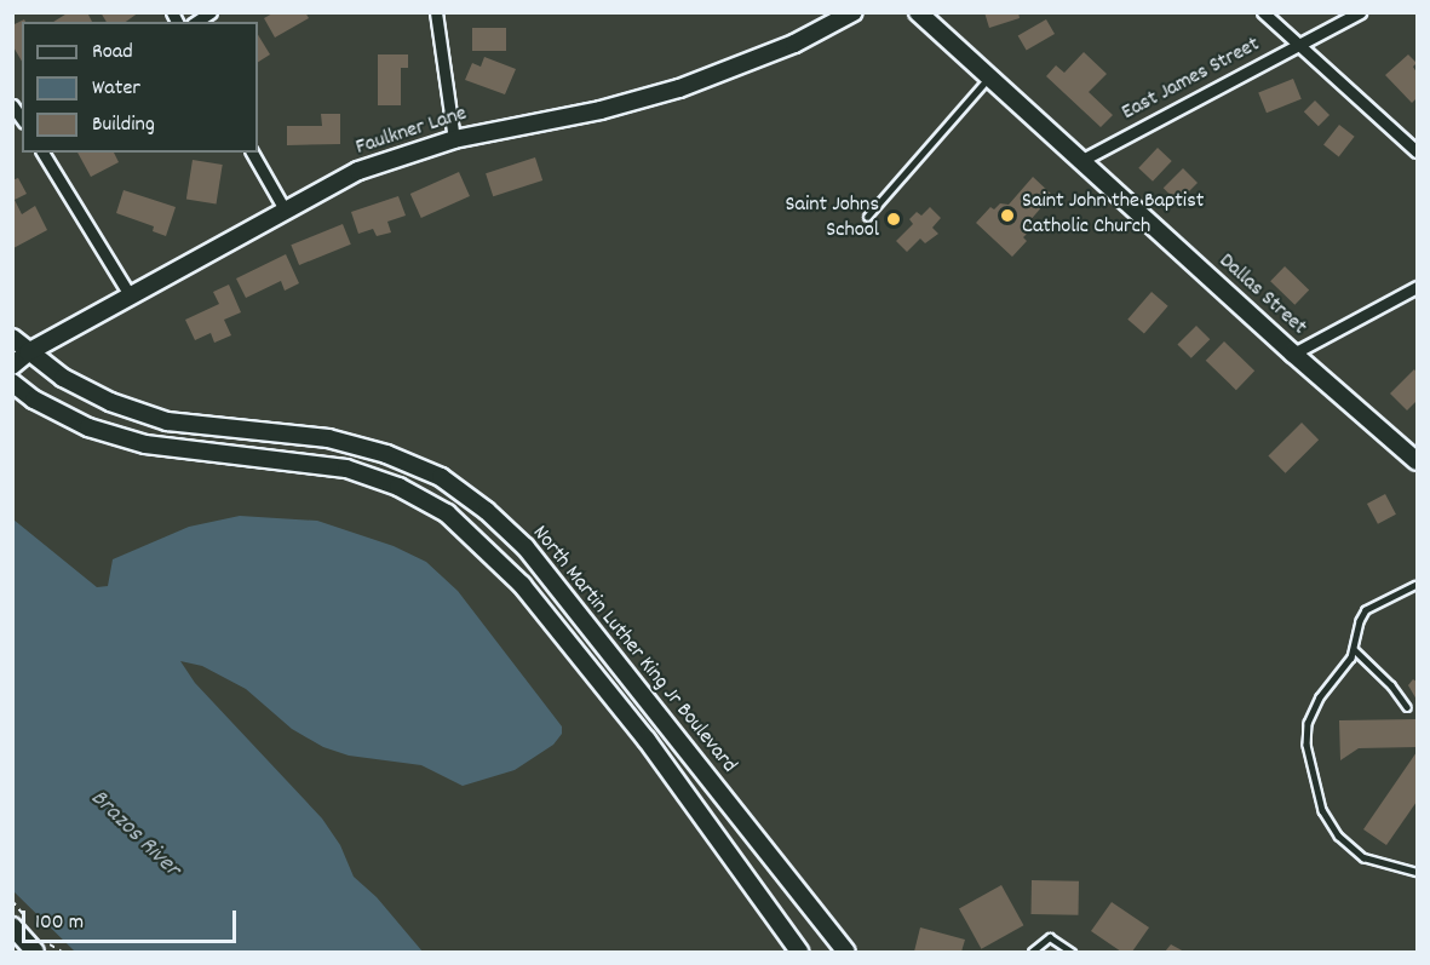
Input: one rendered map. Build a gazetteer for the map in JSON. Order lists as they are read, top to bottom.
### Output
{
  "streets": {
    "main road": ["Faulkner Lane", "Dallas Street", "North Martin Luther King Jr Boulevard"],
    "street": ["East James Street"]
  },
  "crossings": [
    ["East James Street", "Dallas Street"],
    ["Faulkner Lane", "North Martin Luther King Jr Boulevard"]
  ],
  "water": ["Brazos River"],
  "places": ["Saint John the Baptist Catholic Church", "Saint Johns School"],
  "legend": ["Road", "Water", "Building"],
  "scale_bar": "100 m"
}
